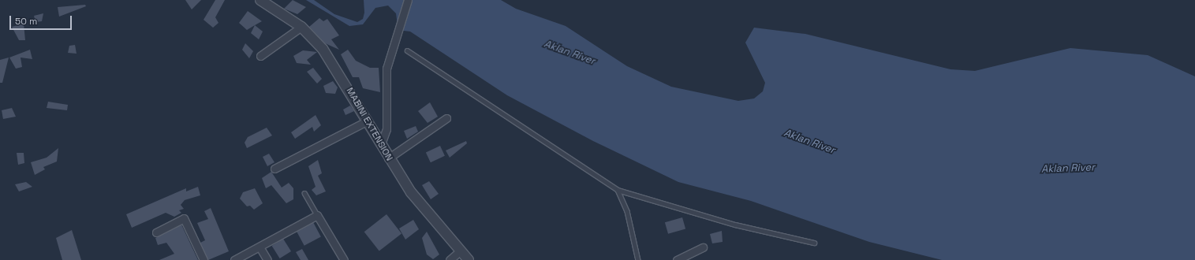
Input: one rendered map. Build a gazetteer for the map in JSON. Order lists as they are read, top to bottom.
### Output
{
  "streets": {
    "street": ["MABINI EXTENSION"]
  },
  "water": ["Aklan River"],
  "scale_bar": "50 m"
}
